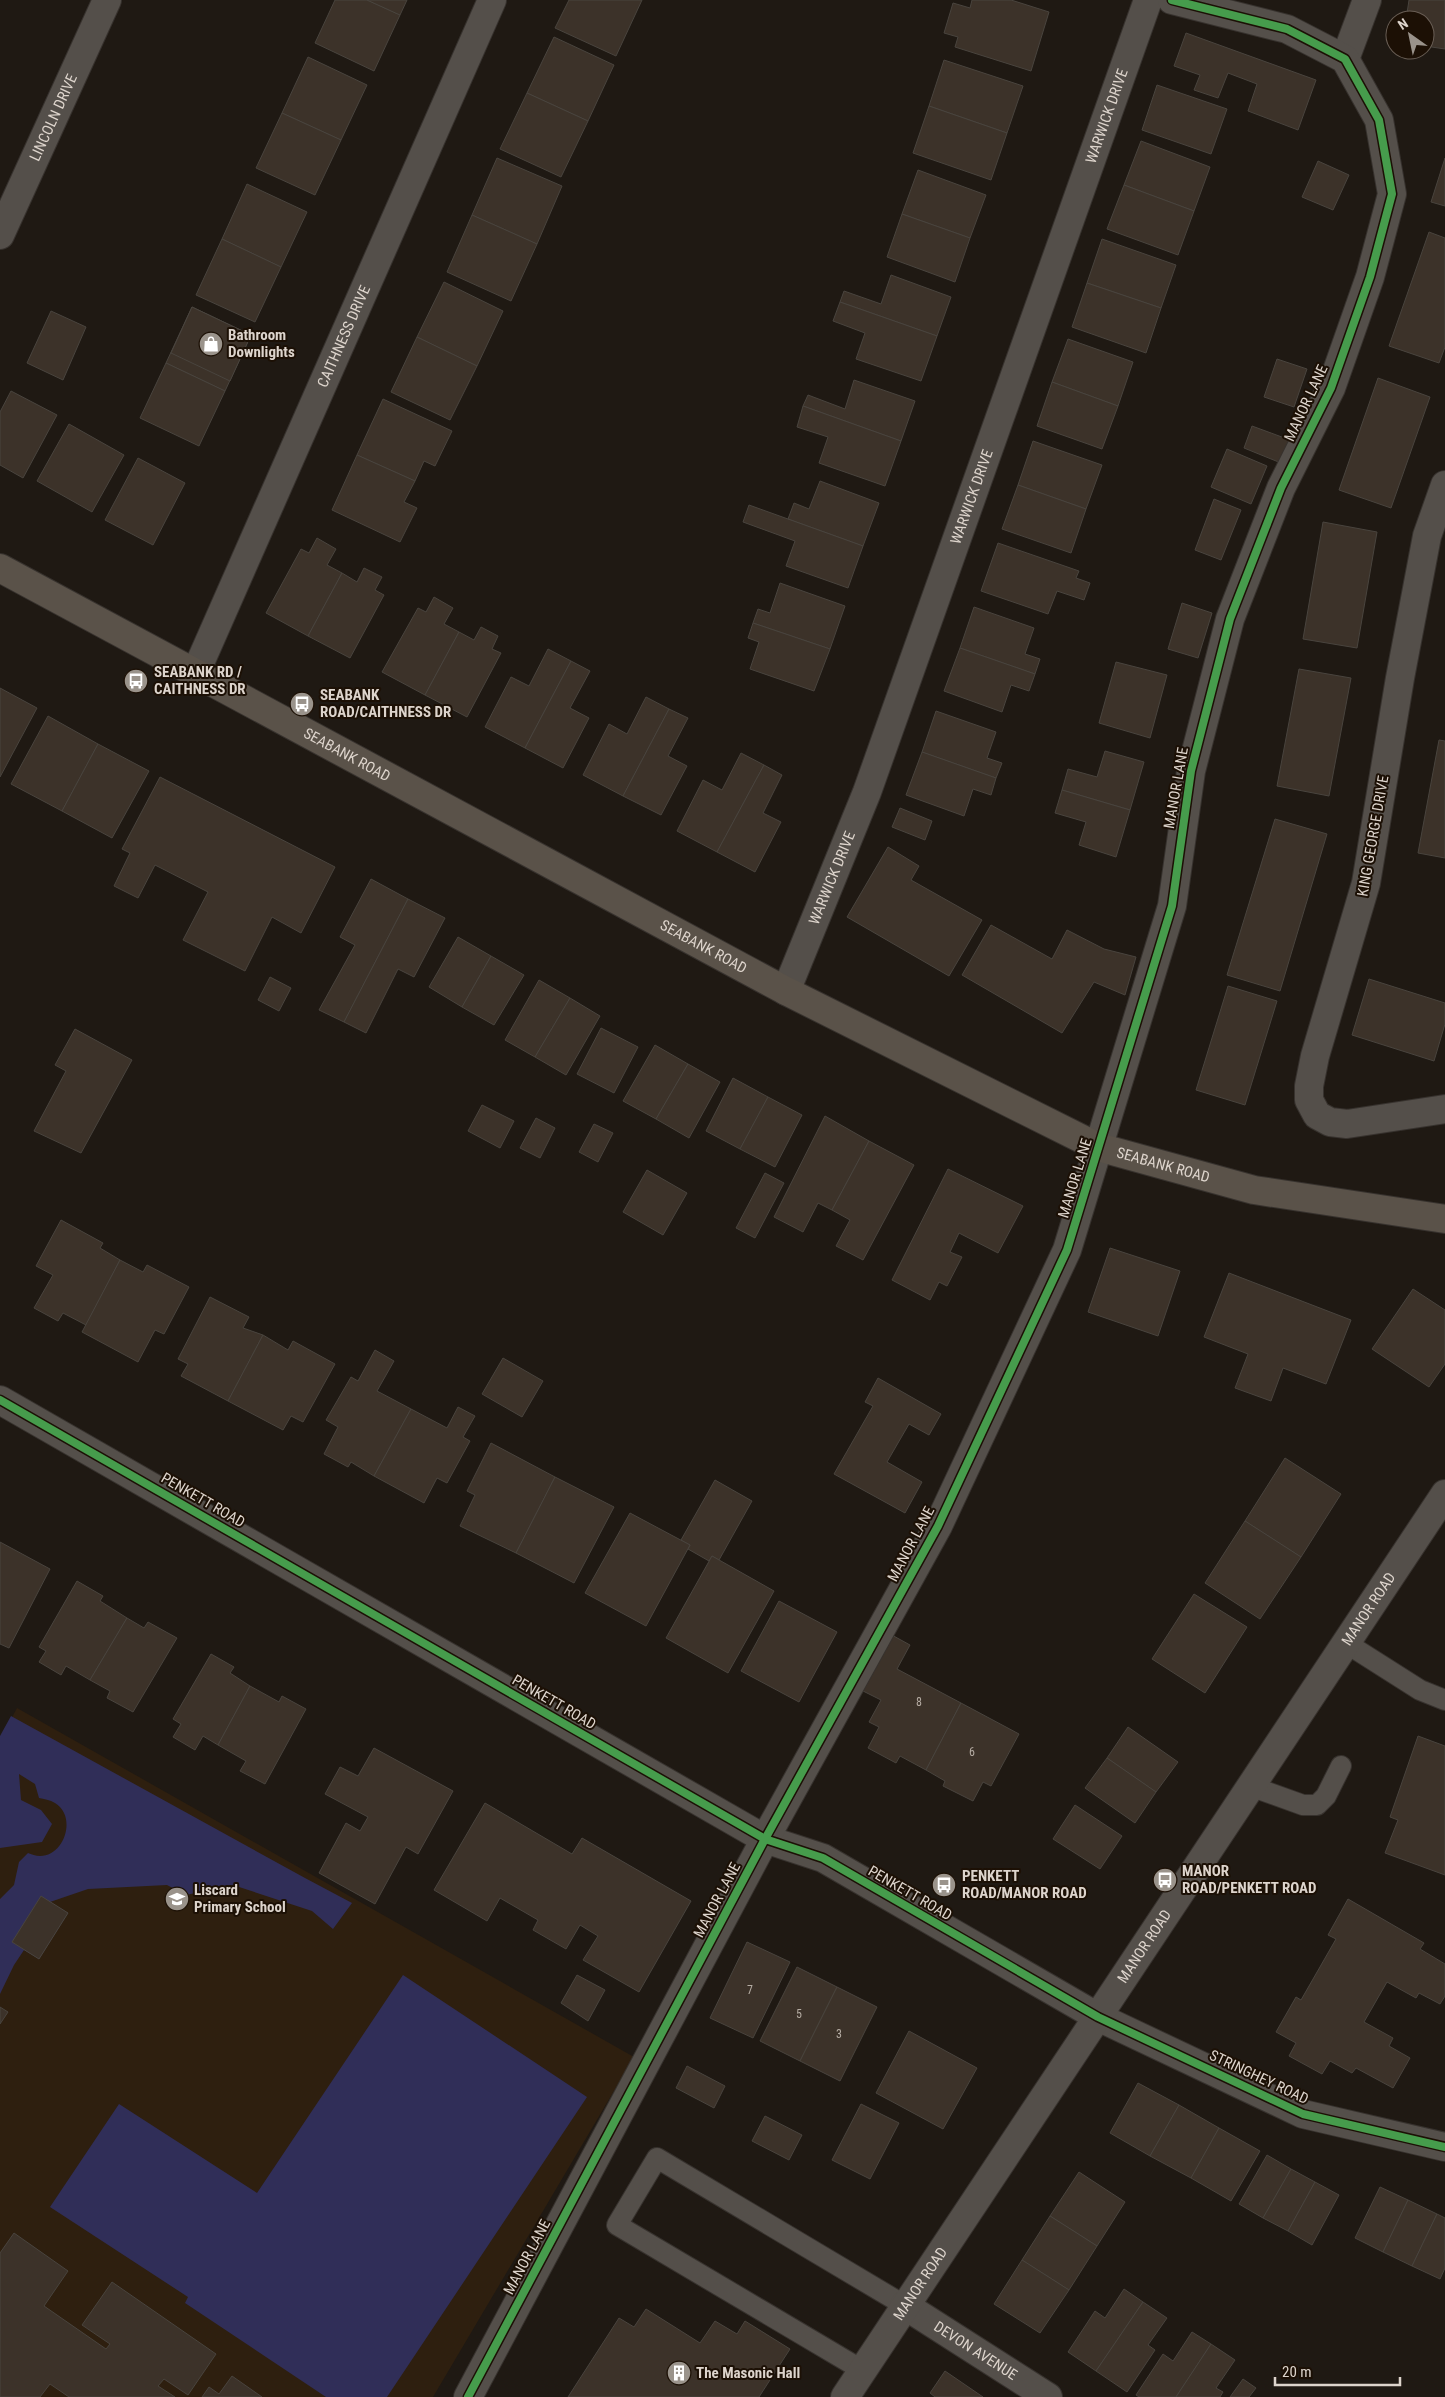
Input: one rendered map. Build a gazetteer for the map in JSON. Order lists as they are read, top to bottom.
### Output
{
  "streets": {
    "main road": ["SEABANK ROAD"],
    "street": [
      "WARWICK DRIVE",
      "LINCOLN DRIVE",
      "CAITHNESS DRIVE",
      "MANOR LANE",
      "KING GEORGE DRIVE",
      "PENKETT ROAD",
      "MANOR ROAD",
      "STRINGHEY ROAD",
      "DEVON AVENUE"
    ]
  },
  "crossings": [
    ["WARWICK DRIVE", "SEABANK ROAD"],
    ["CAITHNESS DRIVE", "SEABANK ROAD"],
    ["MANOR LANE", "SEABANK ROAD"],
    ["MANOR LANE", "PENKETT ROAD"],
    ["PENKETT ROAD", "MANOR ROAD"],
    ["PENKETT ROAD", "STRINGHEY ROAD"],
    ["MANOR ROAD", "STRINGHEY ROAD"],
    ["MANOR ROAD", "DEVON AVENUE"]
  ],
  "places": {
    "shop": ["Bathroom Downlights"],
    "bus stop": [
      "SEABANK RD / CAITHNESS DR",
      "SEABANK ROAD/CAITHNESS DR",
      "MANOR ROAD/PENKETT ROAD",
      "PENKETT ROAD/MANOR ROAD"
    ],
    "school or university": ["Liscard Primary School"],
    "building": ["The Masonic Hall"]
  },
  "house_numbers": [
    "8",
    "6",
    "7",
    "5",
    "3"
  ],
  "scale_bar": "20 m",
  "north": "top left"
}
